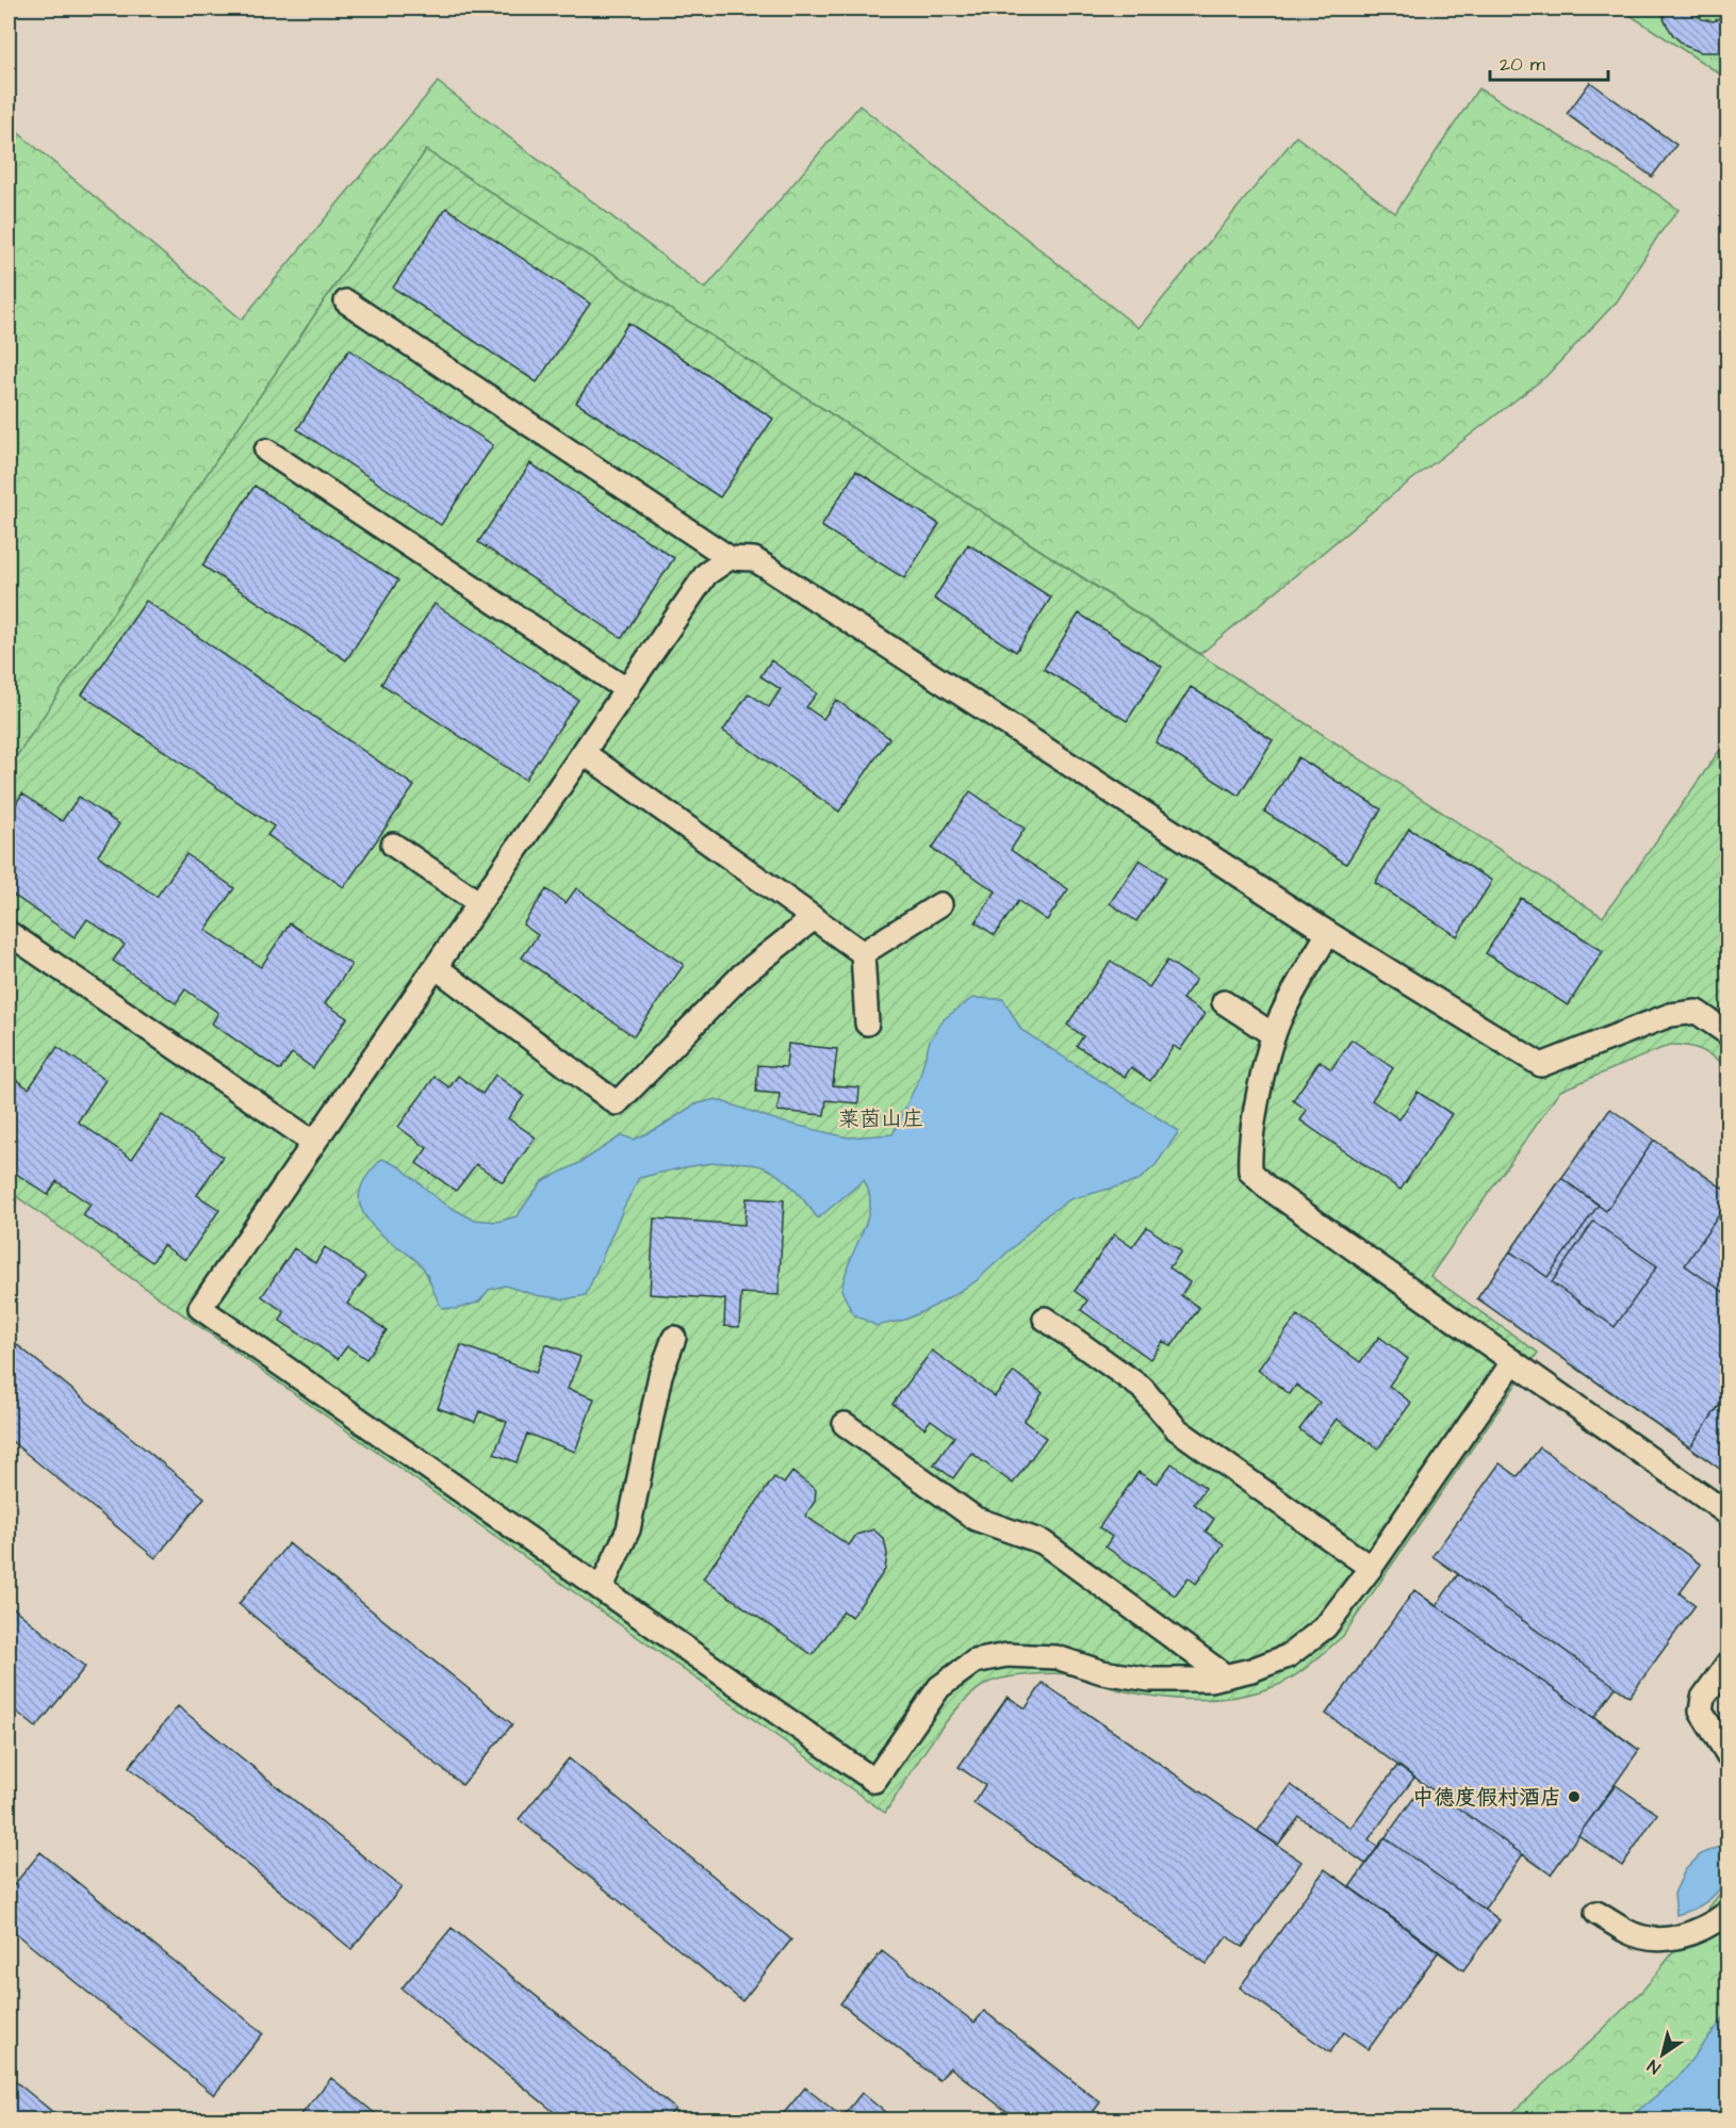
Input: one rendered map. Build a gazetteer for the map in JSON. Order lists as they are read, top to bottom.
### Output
{
  "parks": ["莱茵山庄"],
  "places": ["中德度假村酒店"],
  "scale_bar": "20 m",
  "north": "bottom left"
}
